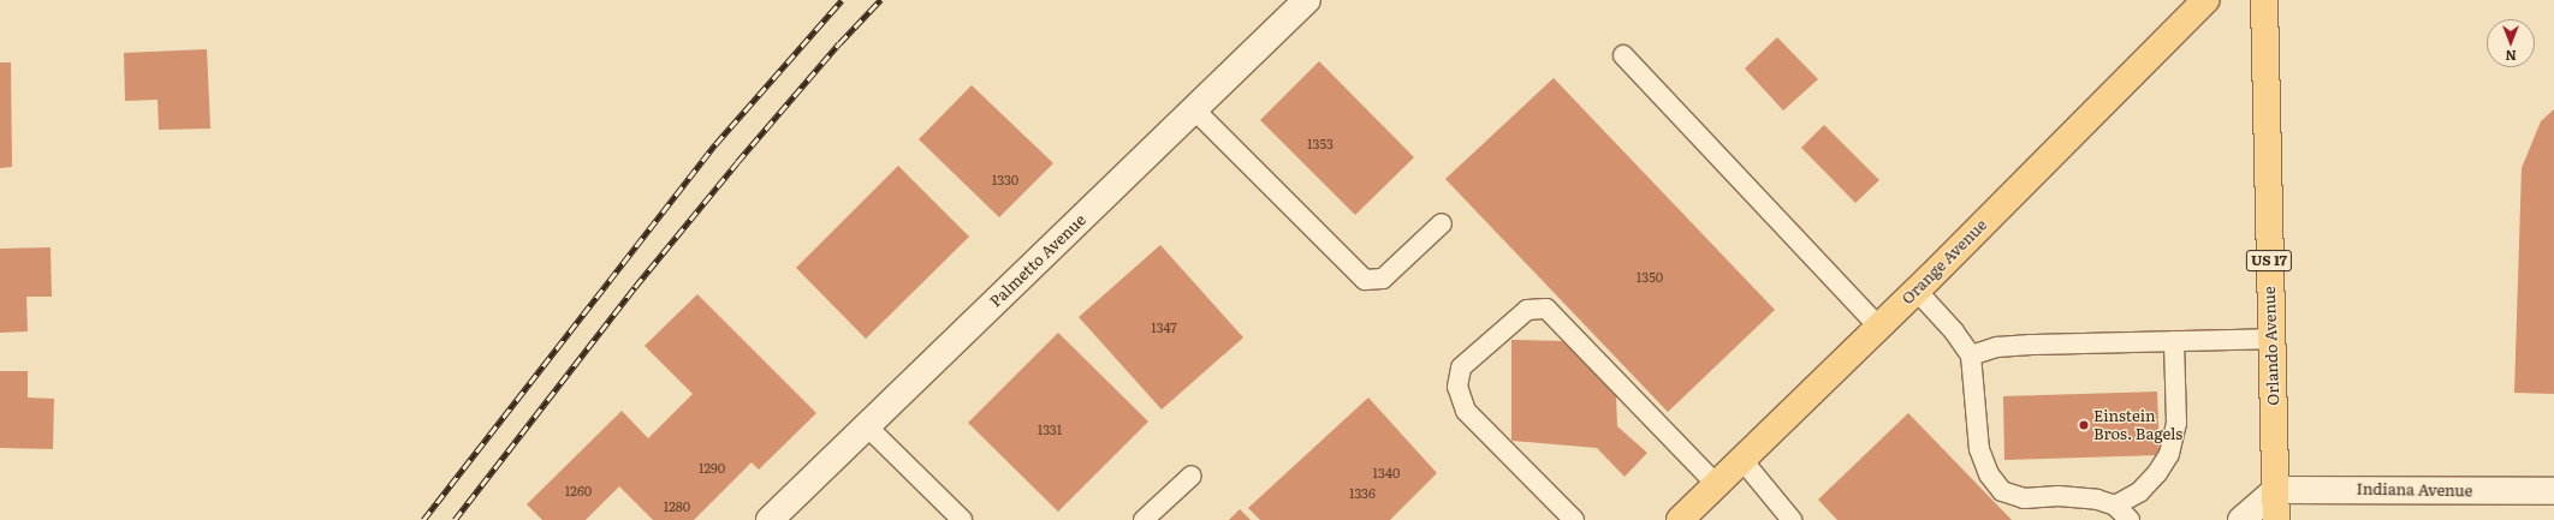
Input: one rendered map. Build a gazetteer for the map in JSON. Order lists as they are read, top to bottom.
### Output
{
  "streets": {
    "main road": ["US 17", "Orange Avenue", "Orlando Avenue"],
    "street": ["Palmetto Avenue", "Indiana Avenue"]
  },
  "crossings": [
    ["Orlando Avenue", "Indiana Avenue"]
  ],
  "places": ["Einstein Bros. Bagels"],
  "house_numbers": [
    "1353",
    "1330",
    "1350",
    "1347",
    "1331",
    "1290",
    "1340",
    "1260",
    "1336",
    "1280"
  ],
  "north": "bottom"
}
